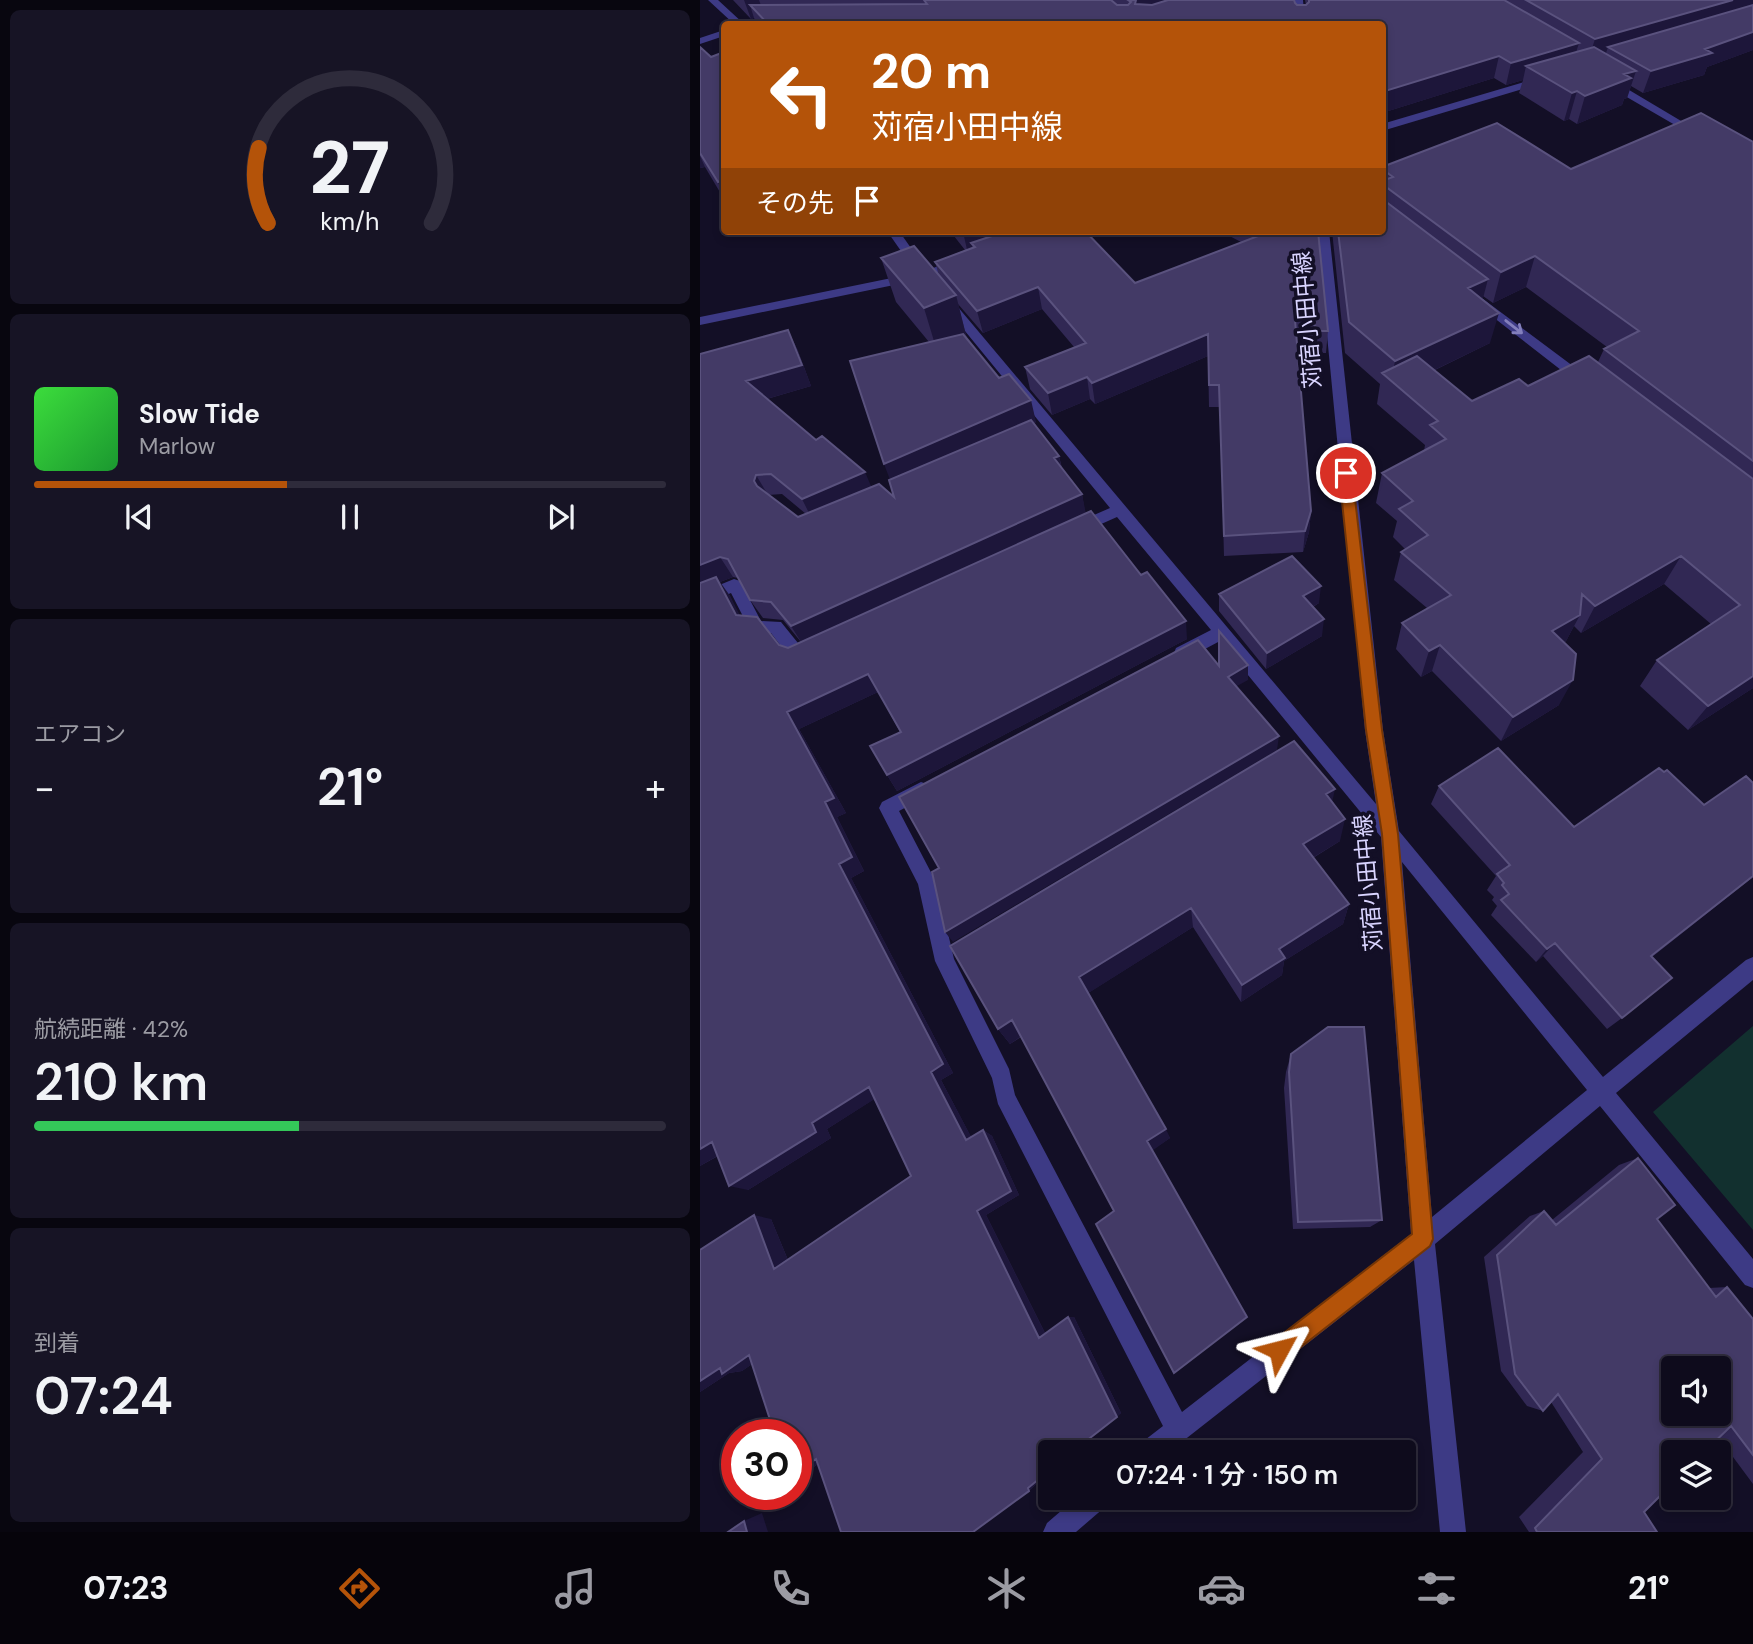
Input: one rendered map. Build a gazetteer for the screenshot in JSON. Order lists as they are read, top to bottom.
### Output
{
  "streets": {
    "street": ["苅宿小田中線"]
  },
  "page": {
    "turn": ["20 m", "苅宿小田中線"],
    "then": "その先",
    "song": ["Slow Tide", "Marlow"],
    "tile": [
      "エアコン",
      ["航続距離 · 42%", "210 km"],
      ["到着", "07:24"]
    ],
    "heat": ["−", "21°", "+"],
    "limit": "30",
    "trip": "07:24 · 1 分 · 150 m",
    "tabs": ["07:23", "21°"],
    "gauge": ["27", "km/h"]
  }
}
